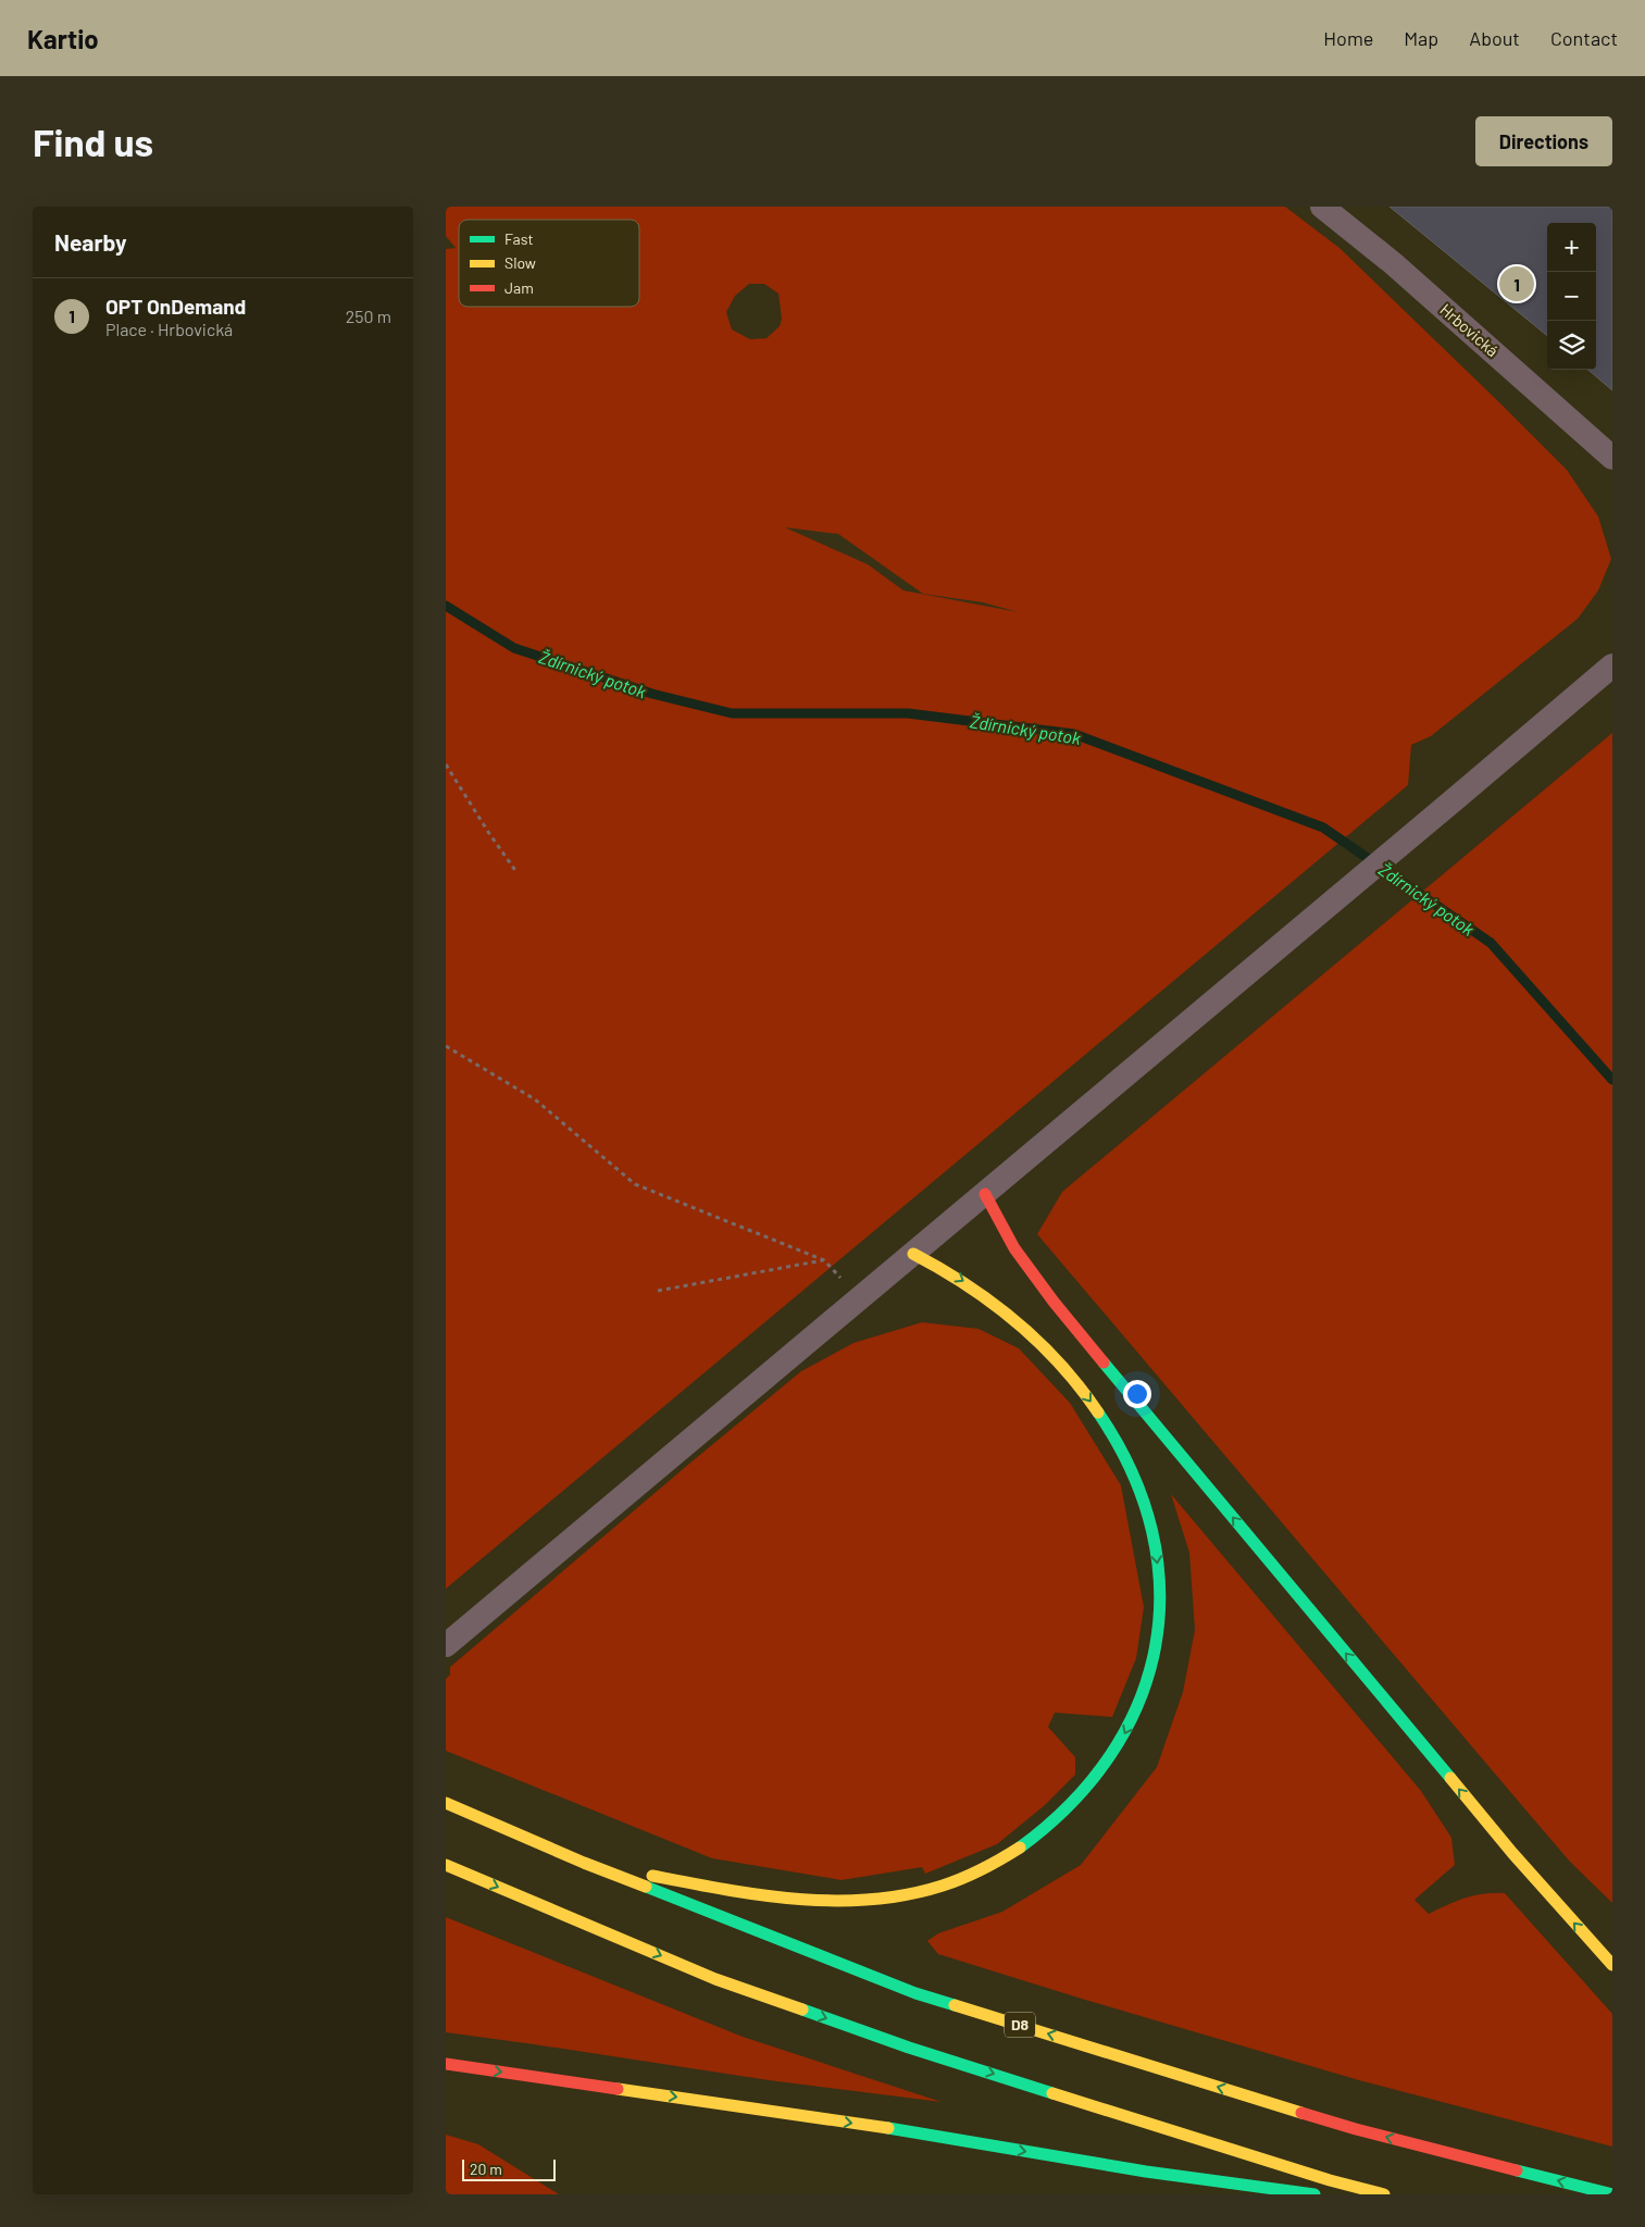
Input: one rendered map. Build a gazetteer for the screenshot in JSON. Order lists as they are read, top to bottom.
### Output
{
  "streets": {
    "highway": ["D8"],
    "street": ["Hrbovická"]
  },
  "water": ["Ždírnický potok"],
  "legend": ["Fast", "Slow", "Jam"],
  "scale_bar": "20 m",
  "page": {
    "header": "Kartio",
    "nav": [
      "Home",
      "Map",
      "About",
      "Contact"
    ],
    "buttons": "Directions",
    "title": "Find us",
    "heading": "Nearby",
    "map_buttons": ["+", "−"],
    "pins": "1",
    "list": [
      {
        "mark": "1",
        "name": "OPT OnDemand",
        "note": "Place · Hrbovická",
        "value": "250 m"
      }
    ],
    "scale": "20 m"
  }
}
